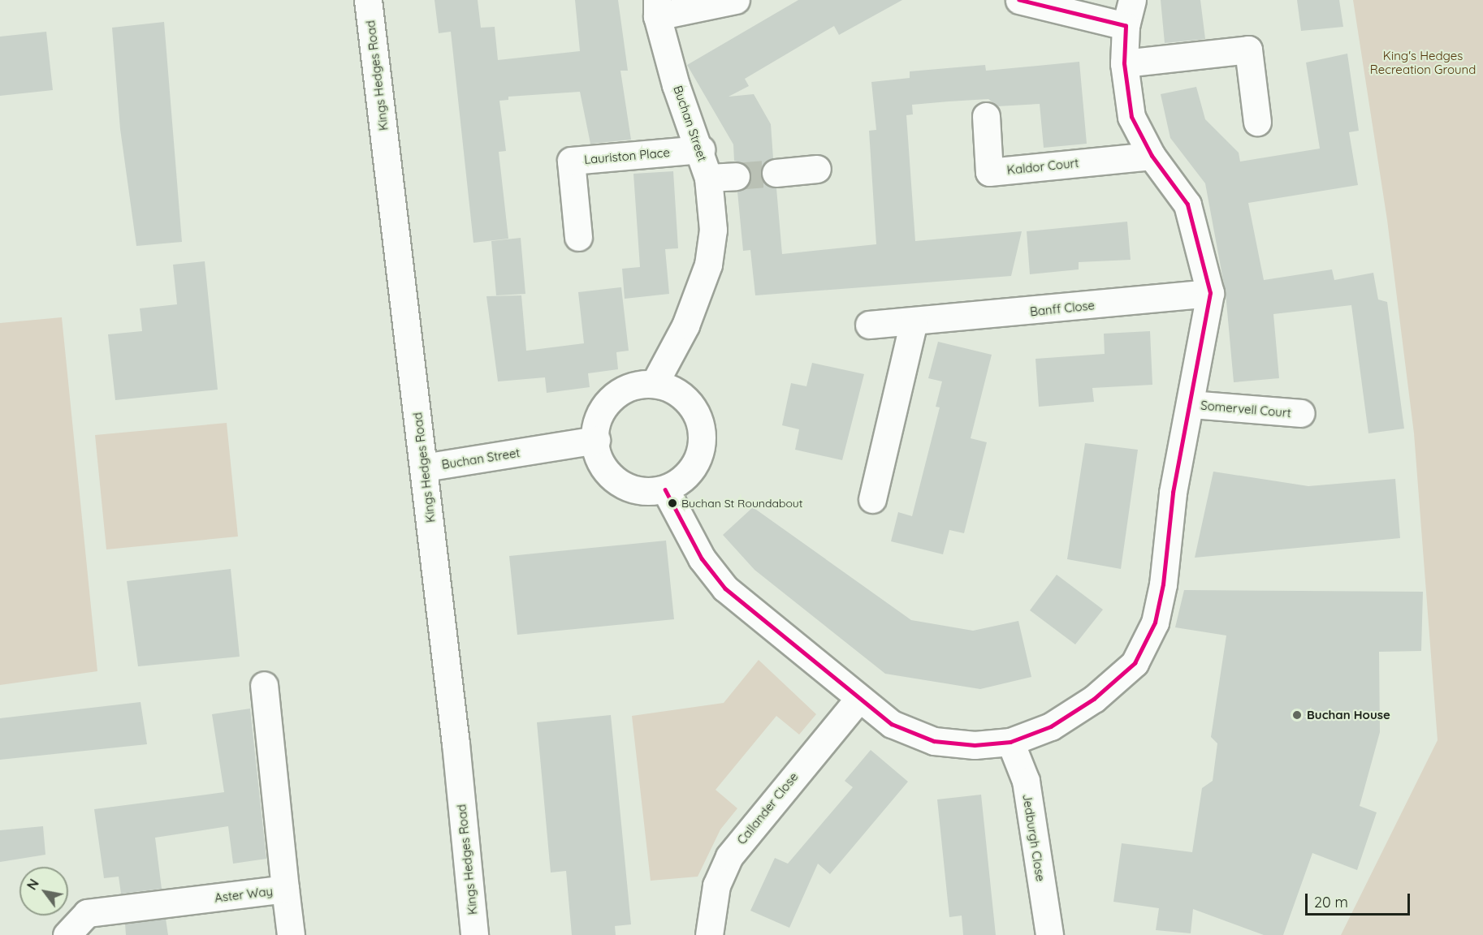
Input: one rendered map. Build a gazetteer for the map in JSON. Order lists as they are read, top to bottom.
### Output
{
  "streets": {
    "street": [
      "Kings Hedges Road",
      "Buchan Street",
      "Lauriston Place",
      "Kaldor Court",
      "Banff Close",
      "Somervell Court",
      "Callander Close",
      "Jedburgh Close",
      "Aster Way"
    ]
  },
  "crossings": [
    ["Kings Hedges Road", "Buchan Street"],
    ["Buchan Street", "Lauriston Place"]
  ],
  "parks": ["King's Hedges Recreation Ground"],
  "places": ["Buchan St Roundabout", "Buchan House"],
  "scale_bar": "20 m",
  "north": "top left"
}
